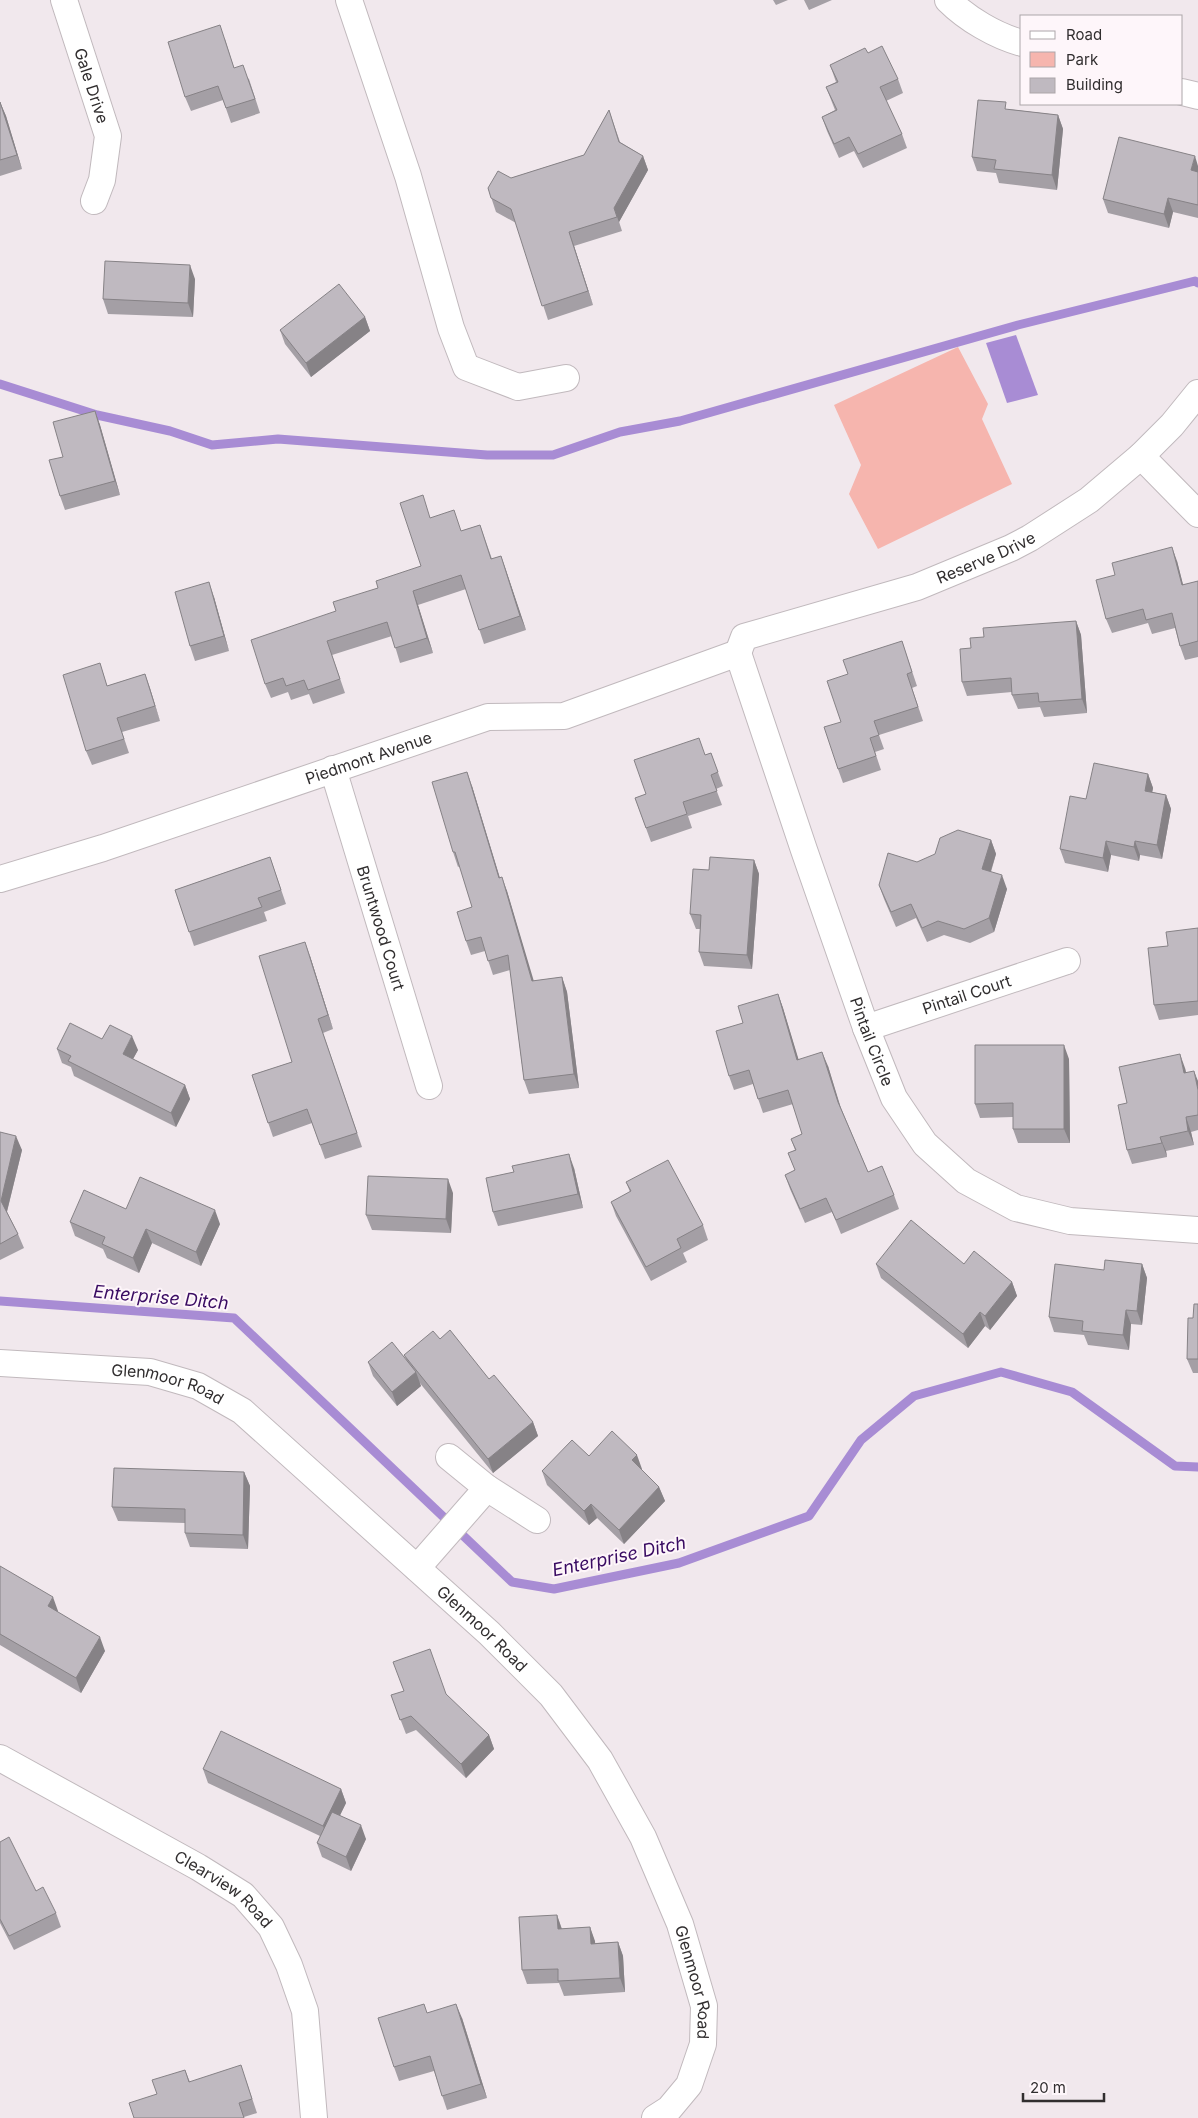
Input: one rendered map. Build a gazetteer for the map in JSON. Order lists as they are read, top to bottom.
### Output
{
  "streets": {
    "street": [
      "Gale Drive",
      "Reserve Drive",
      "Piedmont Avenue",
      "Bruntwood Court",
      "Pintail Court",
      "Pintail Circle",
      "Glenmoor Road",
      "Clearview Road"
    ]
  },
  "crossings": [
    ["Reserve Drive", "Piedmont Avenue"],
    ["Reserve Drive", "Pintail Circle"],
    ["Piedmont Avenue", "Bruntwood Court"],
    ["Piedmont Avenue", "Pintail Circle"],
    ["Pintail Court", "Pintail Circle"]
  ],
  "water": ["Enterprise Ditch"],
  "legend": ["Road", "Park", "Building"],
  "scale_bar": "20 m"
}
